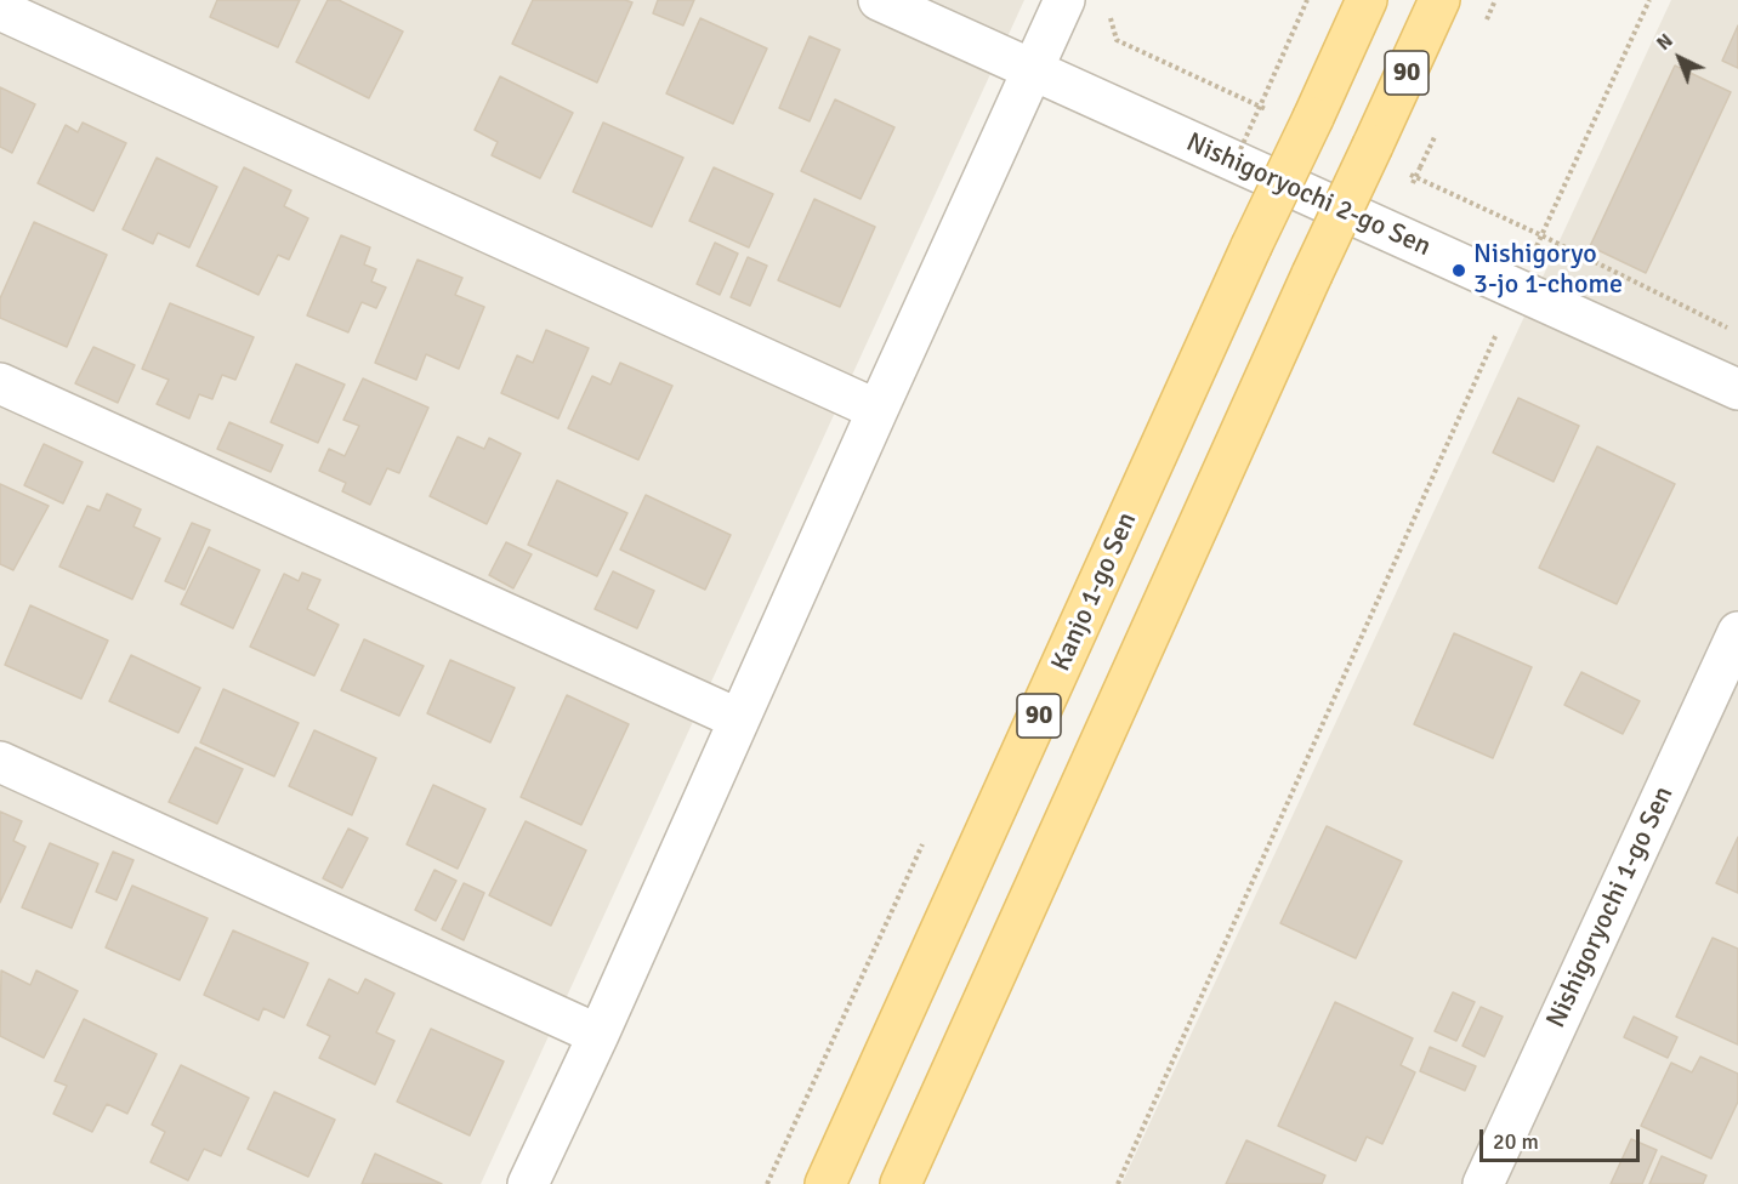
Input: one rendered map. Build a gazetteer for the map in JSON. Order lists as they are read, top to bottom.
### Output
{
  "streets": {
    "main road": ["90", "Kanjo 1-go Sen"],
    "street": ["Nishigoryochi 2-go Sen", "Nishigoryochi 1-go Sen"]
  },
  "places": ["Nishigoryo 3-jo 1-chome"],
  "scale_bar": "20 m",
  "north": "top left"
}
